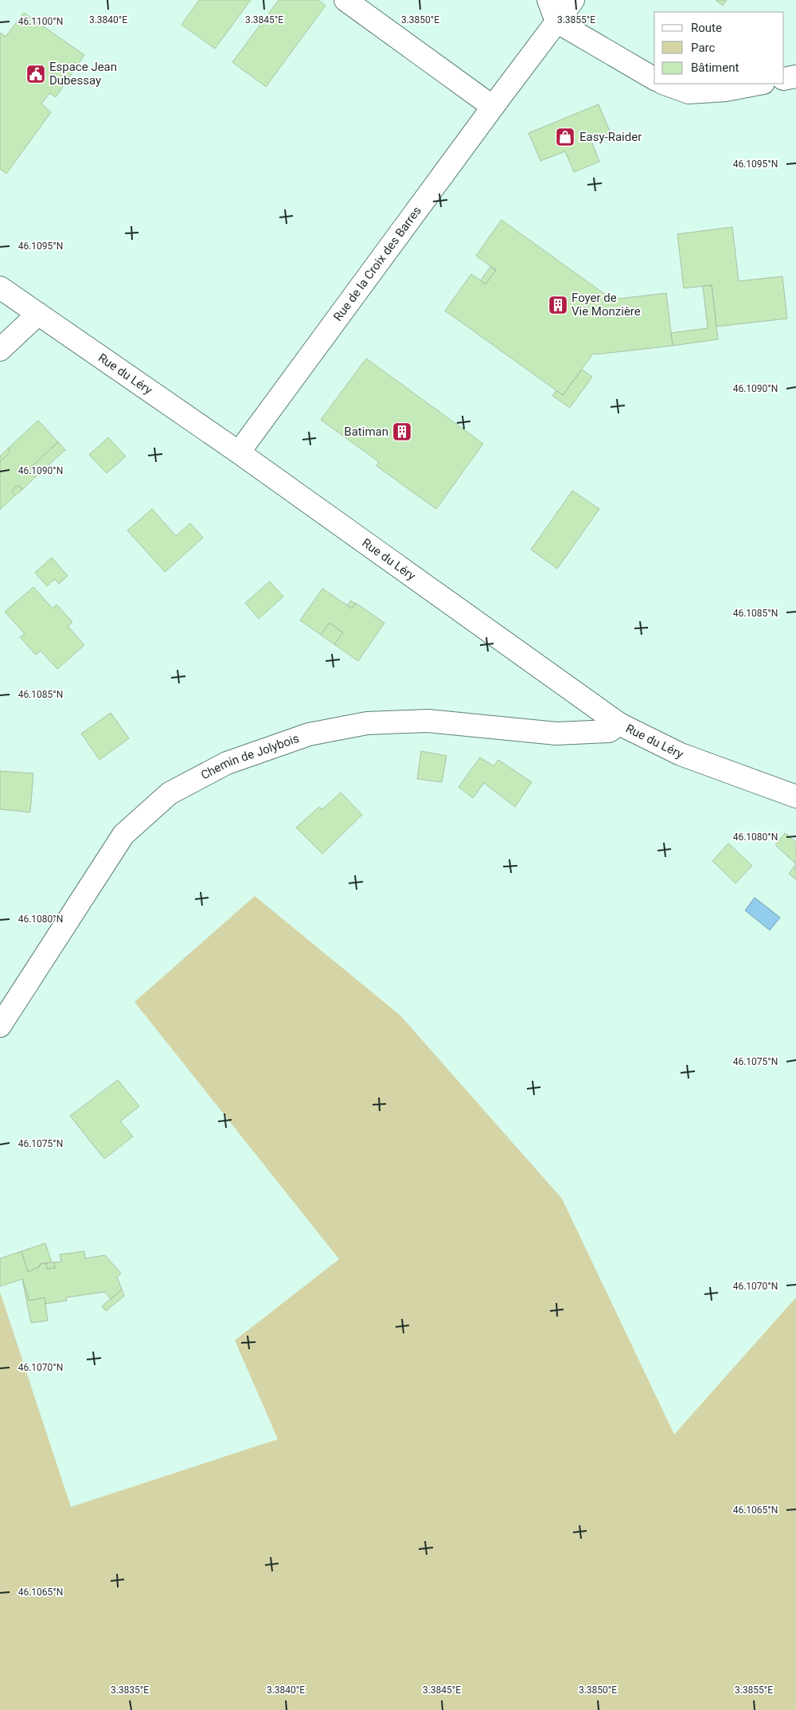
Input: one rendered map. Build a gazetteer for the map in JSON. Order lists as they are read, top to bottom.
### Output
{
  "streets": {
    "street": ["Rue de la Croix des Barres", "Rue du Léry", "Chemin de Jolybois"]
  },
  "crossings": [
    ["Rue de la Croix des Barres", "Rue du Léry"],
    ["Rue du Léry", "Chemin de Jolybois"]
  ],
  "places": {
    "public building": ["Espace Jean Dubessay"],
    "shop": ["Easy-Raider"],
    "building": ["Foyer de Vie Monzière", "Batiman"]
  },
  "legend": ["Route", "Parc", "Bâtiment"],
  "coordinates": [
    "3.3840°E",
    "3.3845°E",
    "3.3850°E",
    "3.3855°E",
    "46.1100°N",
    "46.1095°N",
    "46.1090°N",
    "46.1085°N",
    "46.1080°N",
    "46.1075°N",
    "46.1070°N",
    "46.1065°N",
    "3.3835°E"
  ]
}
